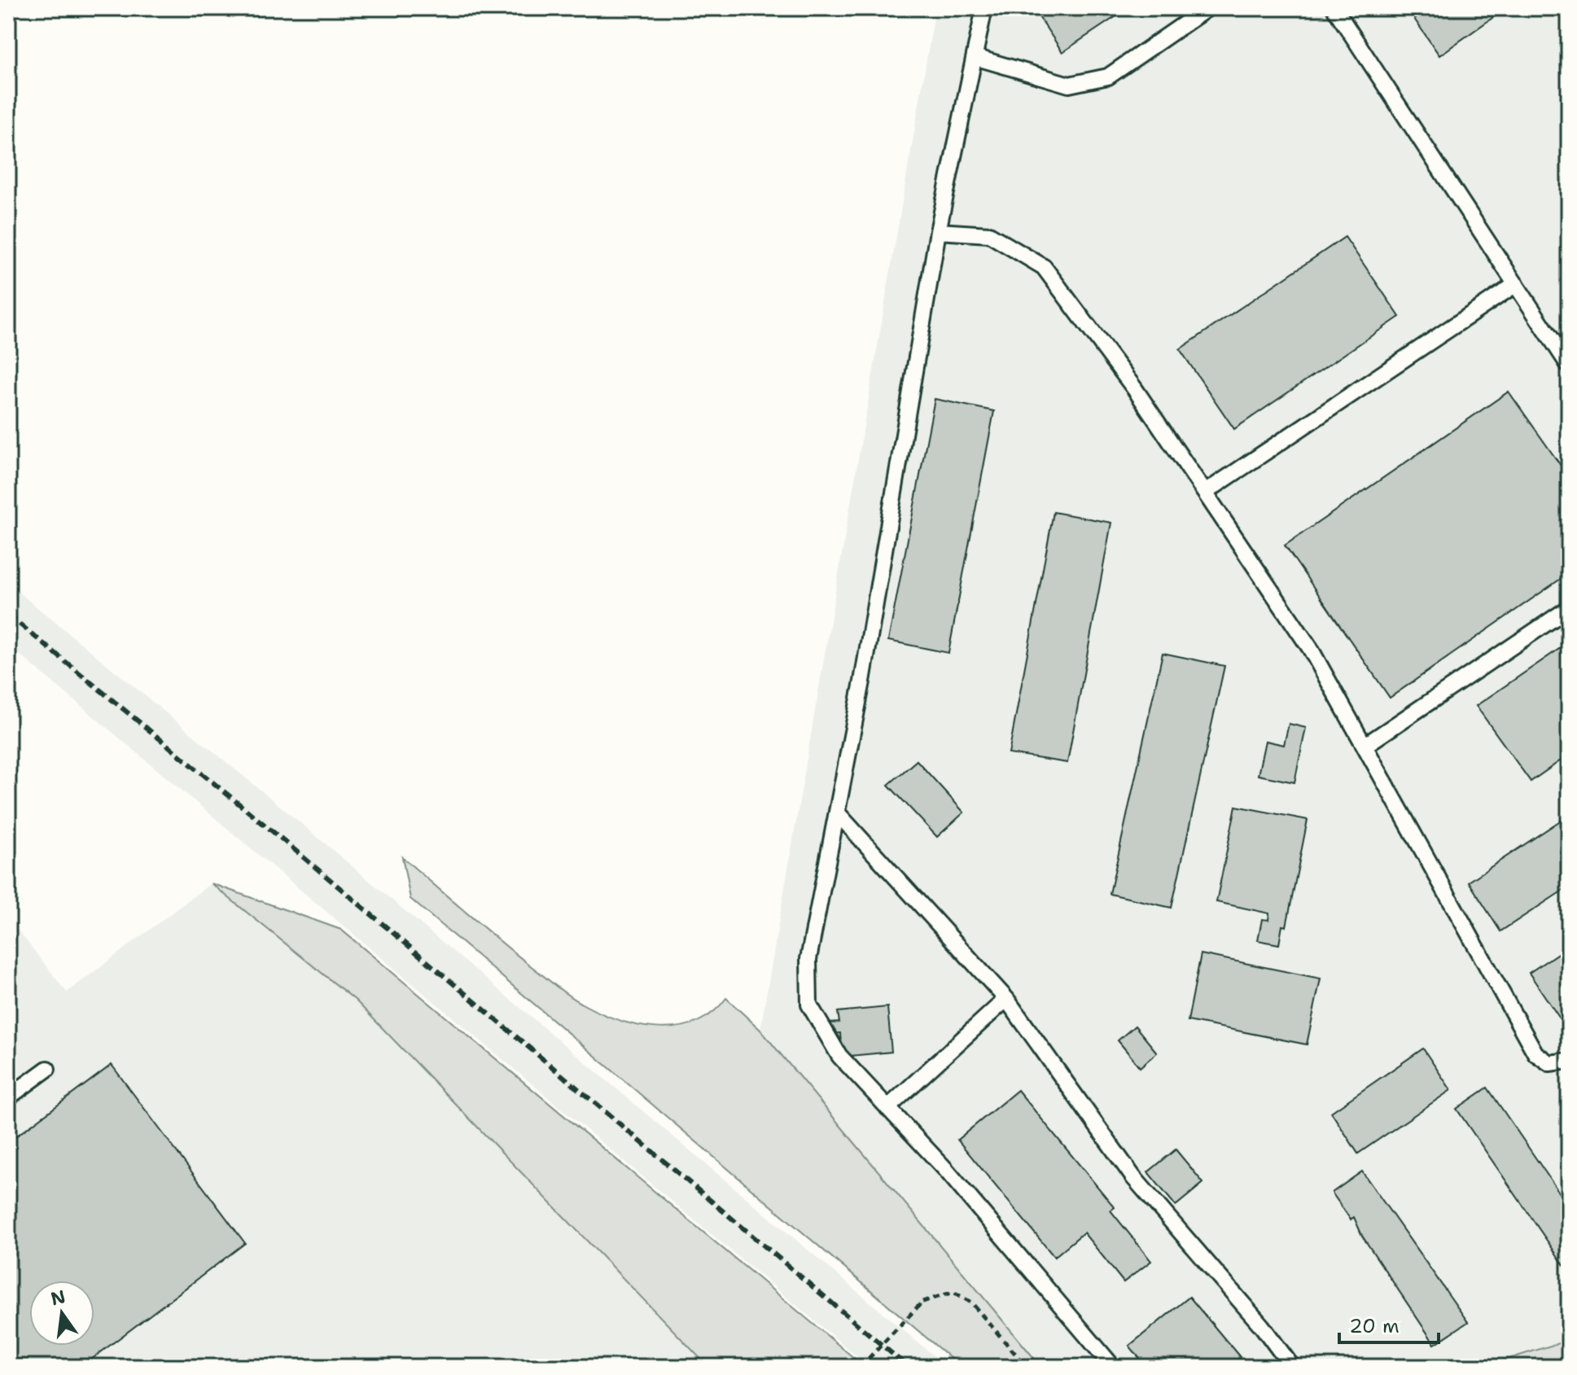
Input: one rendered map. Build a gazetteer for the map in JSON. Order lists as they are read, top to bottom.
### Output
{
  "scale_bar": "20 m",
  "north": "top"
}
